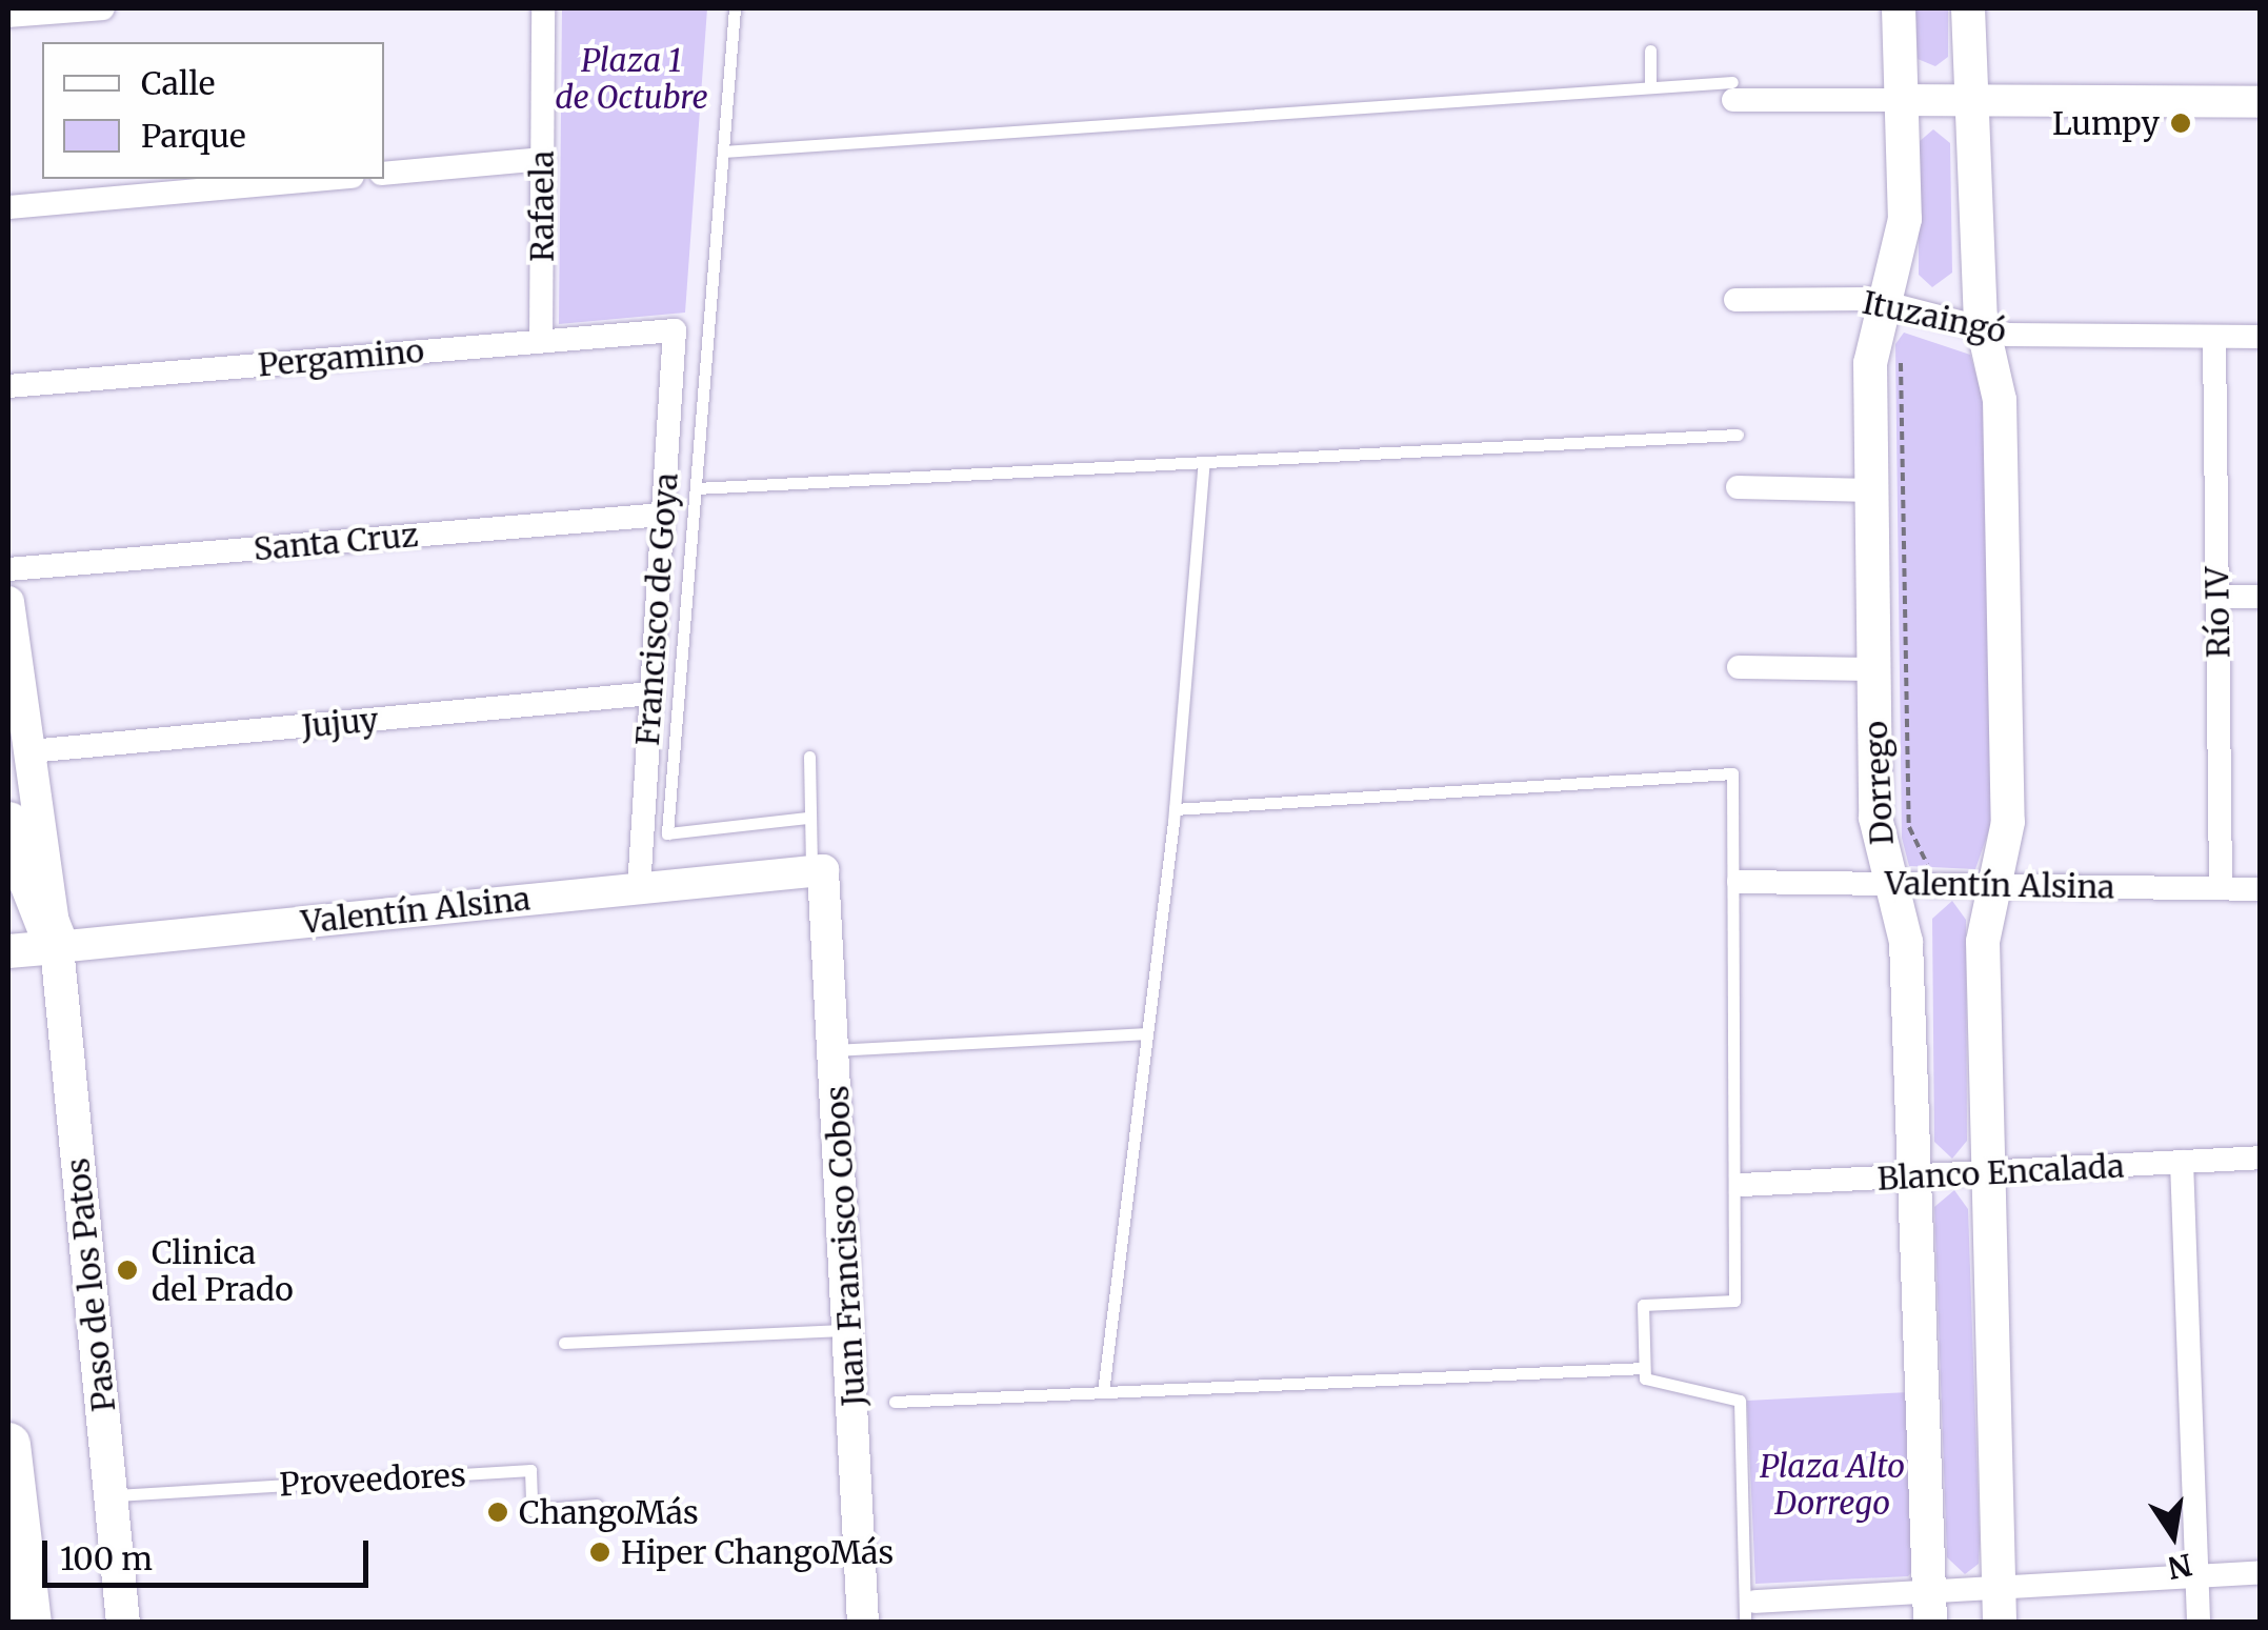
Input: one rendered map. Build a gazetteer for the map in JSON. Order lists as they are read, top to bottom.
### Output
{
  "streets": {
    "main road": ["Dorrego", "Valentín Alsina", "Paso de los Patos"],
    "street": [
      "Rafaela",
      "Ituzaingó",
      "Pergamino",
      "Santa Cruz",
      "Francisco de Goya",
      "Río IV",
      "Jujuy",
      "Blanco Encalada",
      "Juan Francisco Cobos"
    ],
    "lane": ["Proveedores"]
  },
  "crossings": [
    ["Rafaela", "Pergamino"],
    ["Ituzaingó", "Río IV"],
    ["Ituzaingó", "Dorrego"],
    ["Pergamino", "Francisco de Goya"],
    ["Santa Cruz", "Francisco de Goya"],
    ["Francisco de Goya", "Jujuy"],
    ["Francisco de Goya", "Valentín Alsina"],
    ["Río IV", "Valentín Alsina"],
    ["Dorrego", "Valentín Alsina"],
    ["Dorrego", "Blanco Encalada"],
    ["Valentín Alsina", "Juan Francisco Cobos"],
    ["Valentín Alsina", "Paso de los Patos"],
    ["Paso de los Patos", "Proveedores"]
  ],
  "parks": ["Plaza 1 de Octubre", "Plaza Alto Dorrego"],
  "places": [
    "Lumpy",
    "Clinica del Prado",
    "ChangoMás",
    "Hiper ChangoMás"
  ],
  "legend": ["Calle", "Parque"],
  "scale_bar": "100 m",
  "north": "bottom"
}
